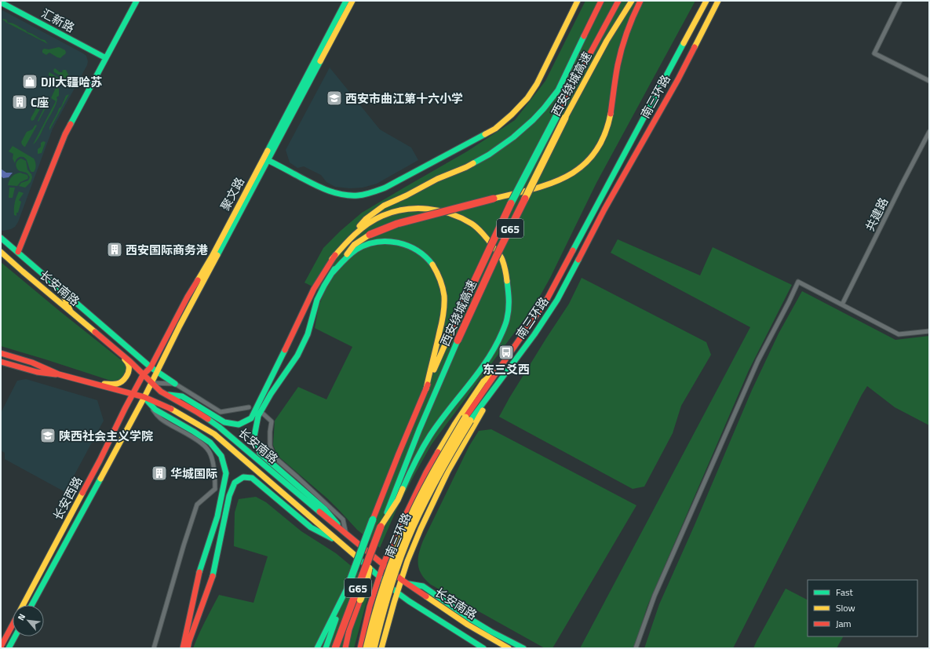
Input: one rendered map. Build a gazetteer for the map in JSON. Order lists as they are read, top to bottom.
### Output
{
  "streets": {
    "main road": [
      "汇新路",
      "西安绕城高速",
      "南三环路",
      "聚文路",
      "G65",
      "长安南路",
      "长安西路"
    ],
    "street": ["共建路"]
  },
  "crossings": [
    ["聚文路", "长安南路"],
    ["聚文路", "长安西路"],
    ["长安南路", "长安西路"]
  ],
  "places": {
    "shop": ["DJI大疆哈苏"],
    "school or university": ["西安市曲江第十六小学", "陕西社会主义学院"],
    "building": ["C座", "西安国际商务港", "华城国际"],
    "bus stop": ["东三爻西"]
  },
  "legend": ["Fast", "Slow", "Jam"],
  "north": "top left"
}
